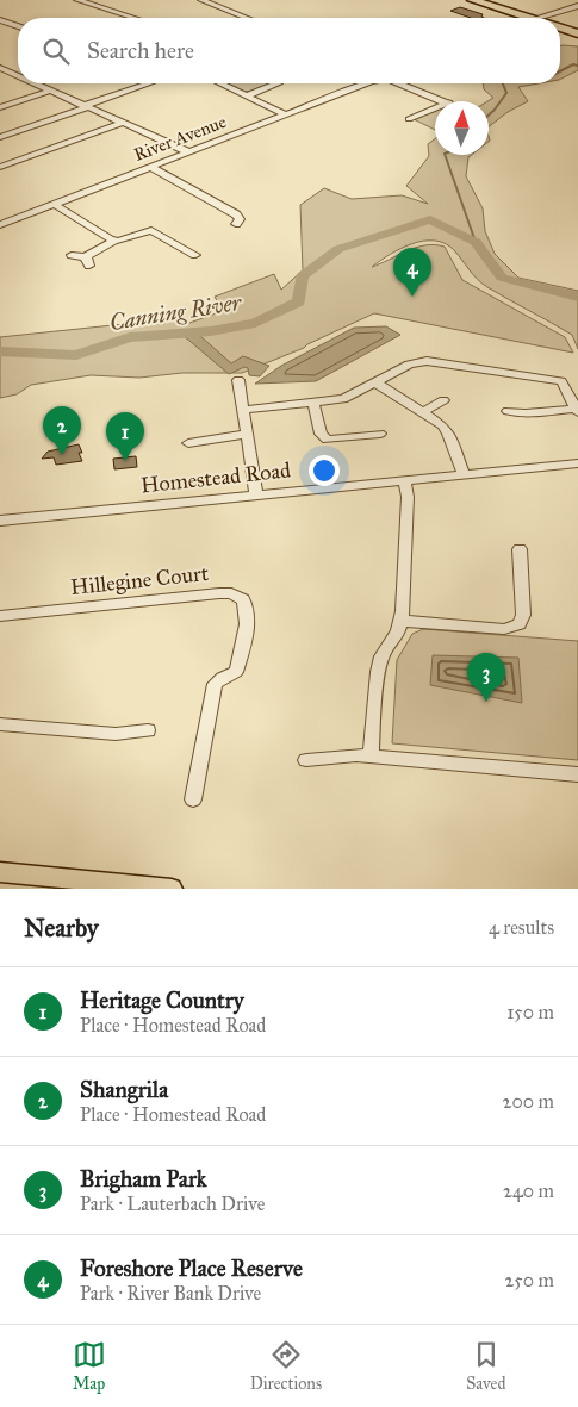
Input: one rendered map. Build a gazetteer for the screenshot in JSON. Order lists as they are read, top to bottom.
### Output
{
  "streets": {
    "street": ["River Avenue", "Homestead Road", "Hillegine Court"]
  },
  "water": ["Canning River"],
  "north": "top",
  "page": {
    "search": "Search here",
    "pins": [
      "4",
      "2",
      "1",
      "3"
    ],
    "heading": ["Nearby", "4 results"],
    "list": [
      {
        "mark": "1",
        "name": "Heritage Country",
        "note": "Place · Homestead Road",
        "value": "150 m"
      },
      {
        "mark": "2",
        "name": "Shangrila",
        "note": "Place · Homestead Road",
        "value": "200 m"
      },
      {
        "mark": "3",
        "name": "Brigham Park",
        "note": "Park · Lauterbach Drive",
        "value": "240 m"
      },
      {
        "mark": "4",
        "name": "Foreshore Place Reserve",
        "note": "Park · River Bank Drive",
        "value": "250 m"
      }
    ],
    "nav": ["Map", "Directions", "Saved"]
  }
}
